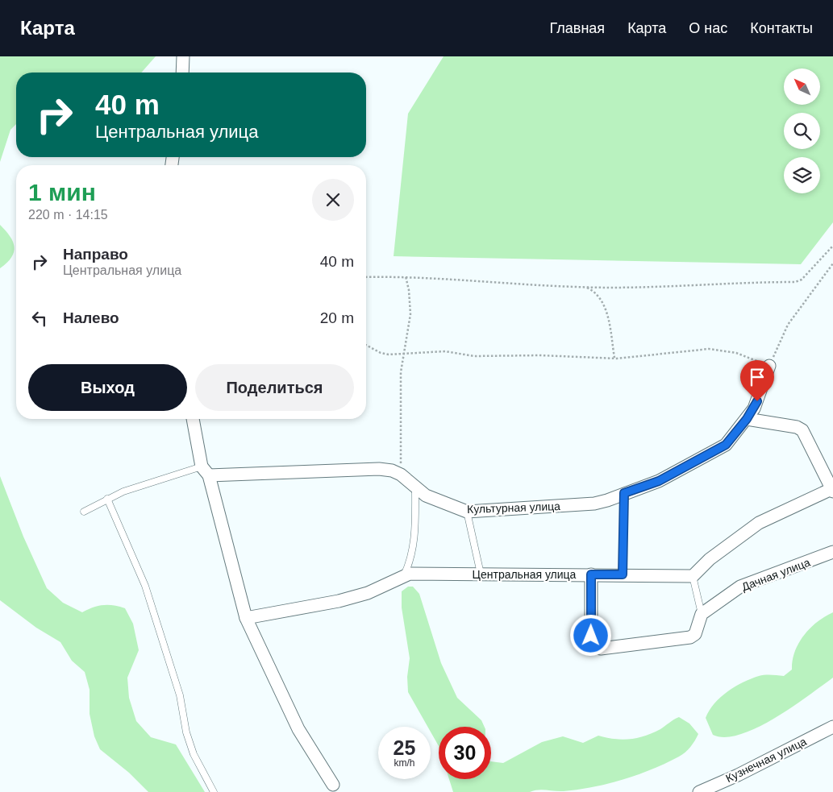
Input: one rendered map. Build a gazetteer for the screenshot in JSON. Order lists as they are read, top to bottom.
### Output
{
  "streets": {
    "street": [
      "Культурная улица",
      "Центральная улица",
      "Дачная улица",
      "Кузнечная улица"
    ]
  },
  "north": "top left",
  "page": {
    "header": "Карта",
    "nav": [
      "Главная",
      "Карта",
      "О нас",
      "Контакты"
    ],
    "turn": ["40 m", "Центральная улица"],
    "heading": ["1 мин", "220 m · 14:15"],
    "list": [
      {
        "name": "Направо",
        "note": "Центральная улица",
        "value": "40 m"
      },
      {
        "name": "Налево",
        "value": "20 m"
      }
    ],
    "buttons": ["Выход", "Поделиться"],
    "speed": "25 km/h",
    "limit": "30"
  }
}
